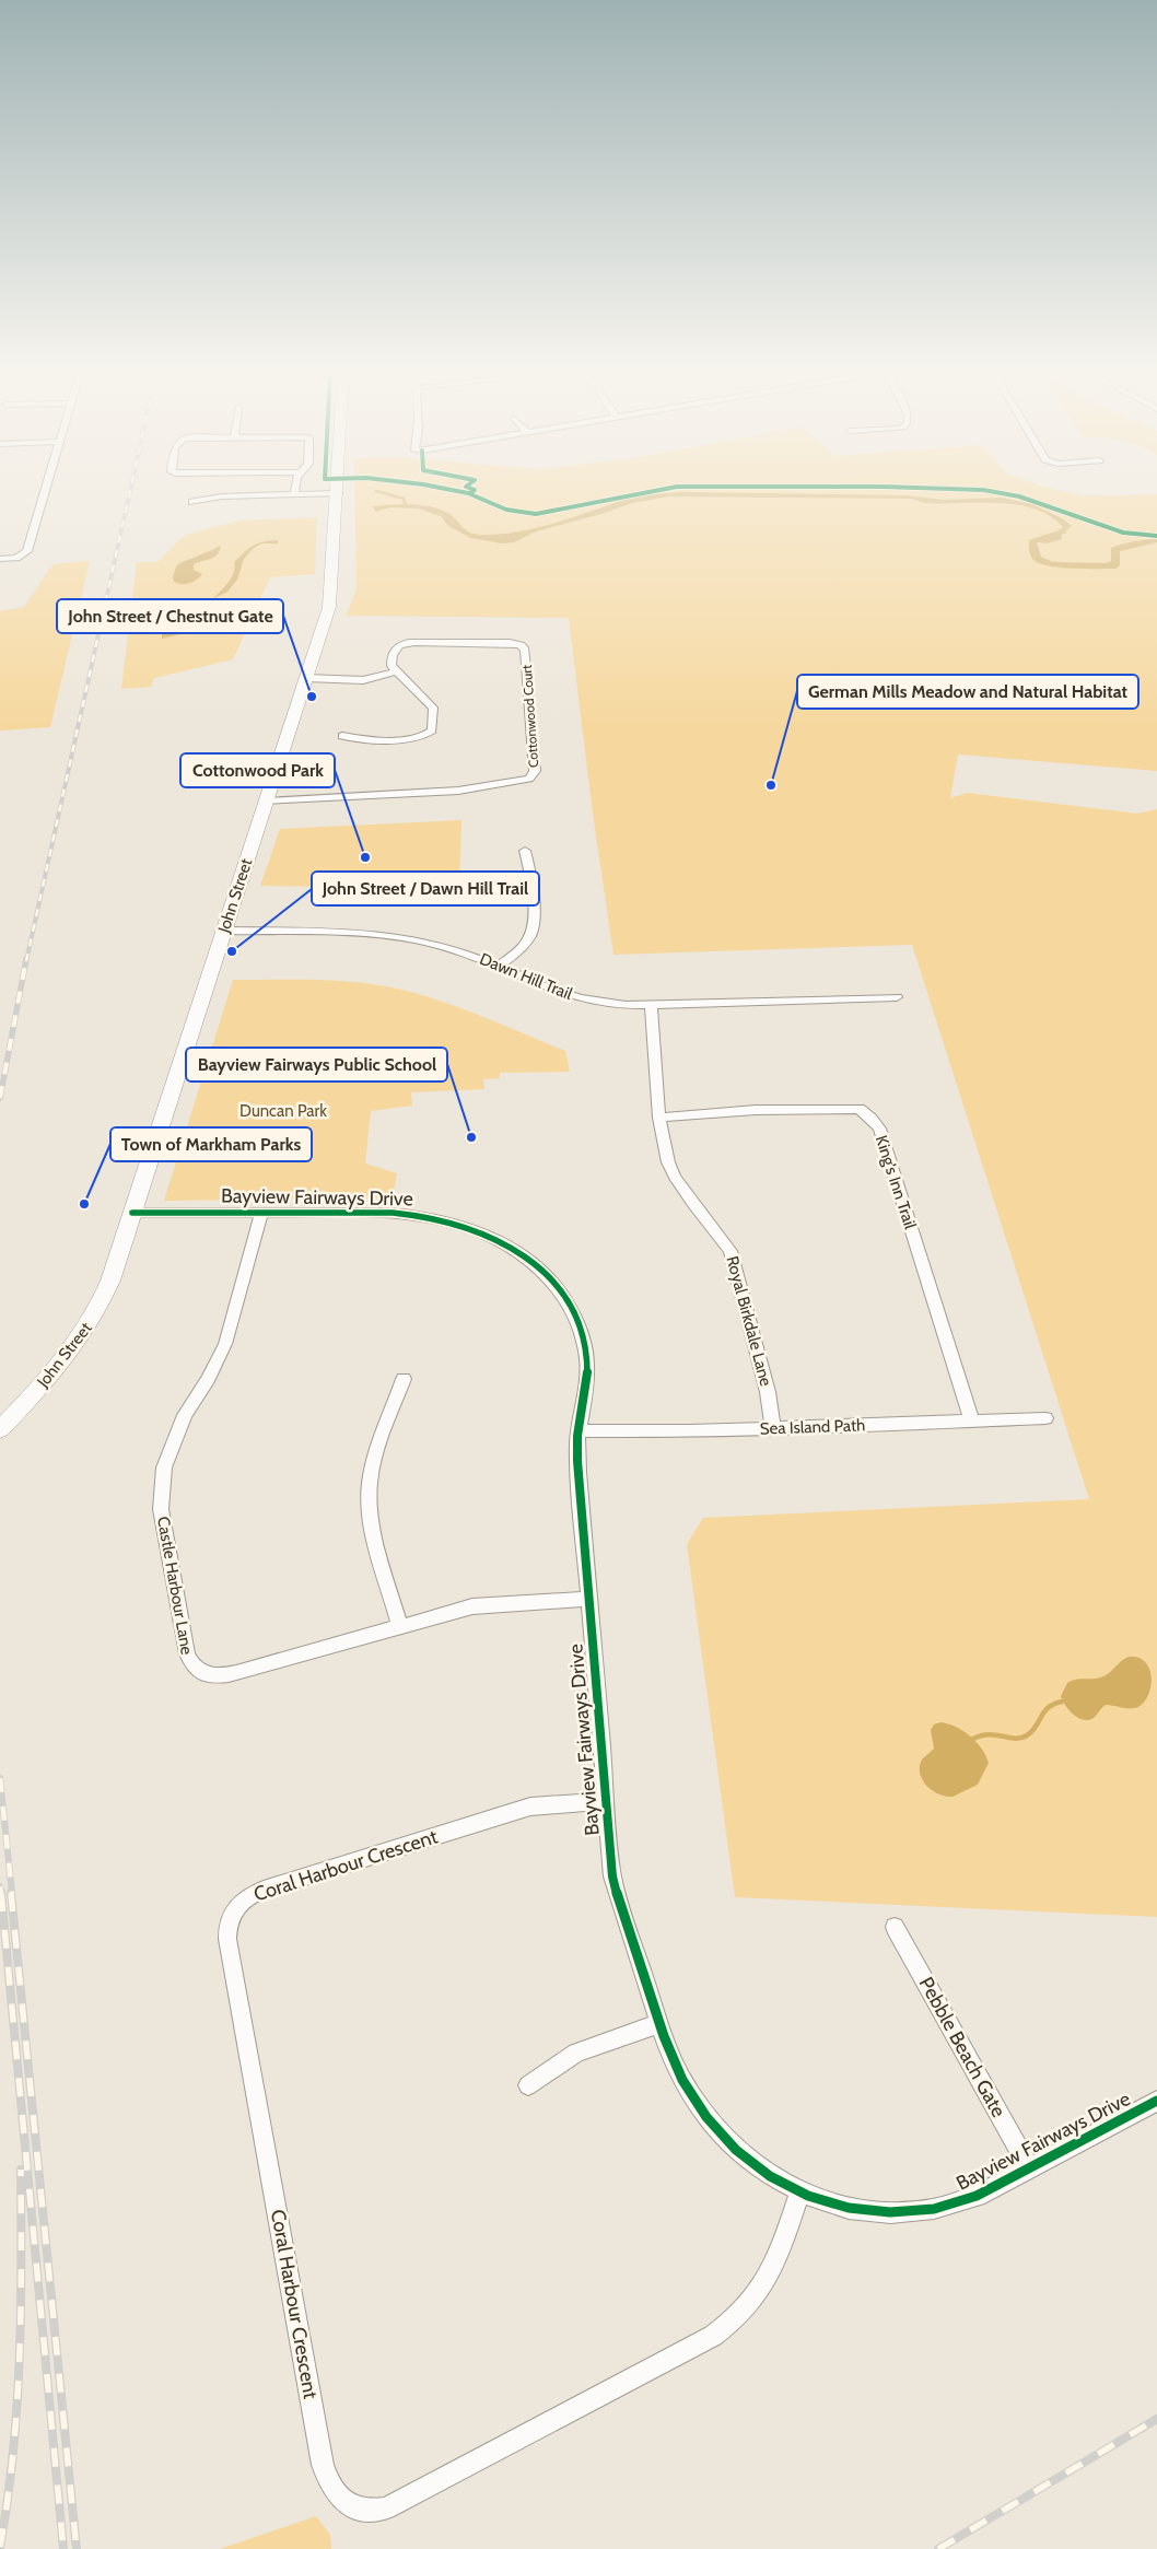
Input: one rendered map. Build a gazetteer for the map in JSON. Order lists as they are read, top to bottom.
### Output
{
  "streets": {
    "main road": ["John Street"],
    "street": [
      "Cottonwood Court",
      "Dawn Hill Trail",
      "King's Inn Trail",
      "Bayview Fairways Drive",
      "Royal Birkdale Lane",
      "Sea Island Path",
      "Castle Harbour Lane",
      "Coral Harbour Crescent",
      "Pebble Beach Gate"
    ]
  },
  "crossings": [
    ["Cottonwood Court", "John Street"],
    ["John Street", "Dawn Hill Trail"],
    ["John Street", "Bayview Fairways Drive"],
    ["Dawn Hill Trail", "Royal Birkdale Lane"],
    ["King's Inn Trail", "Royal Birkdale Lane"],
    ["King's Inn Trail", "Sea Island Path"],
    ["Bayview Fairways Drive", "Sea Island Path"],
    ["Bayview Fairways Drive", "Castle Harbour Lane"],
    ["Bayview Fairways Drive", "Coral Harbour Crescent"],
    ["Bayview Fairways Drive", "Pebble Beach Gate"],
    ["Royal Birkdale Lane", "Sea Island Path"]
  ],
  "parks": ["Duncan Park"],
  "places": [
    "John Street / Chestnut Gate",
    "German Mills Meadow and Natural Habitat",
    "Cottonwood Park",
    "John Street / Dawn Hill Trail",
    "Bayview Fairways Public School",
    "Town of Markham Parks"
  ]
}
